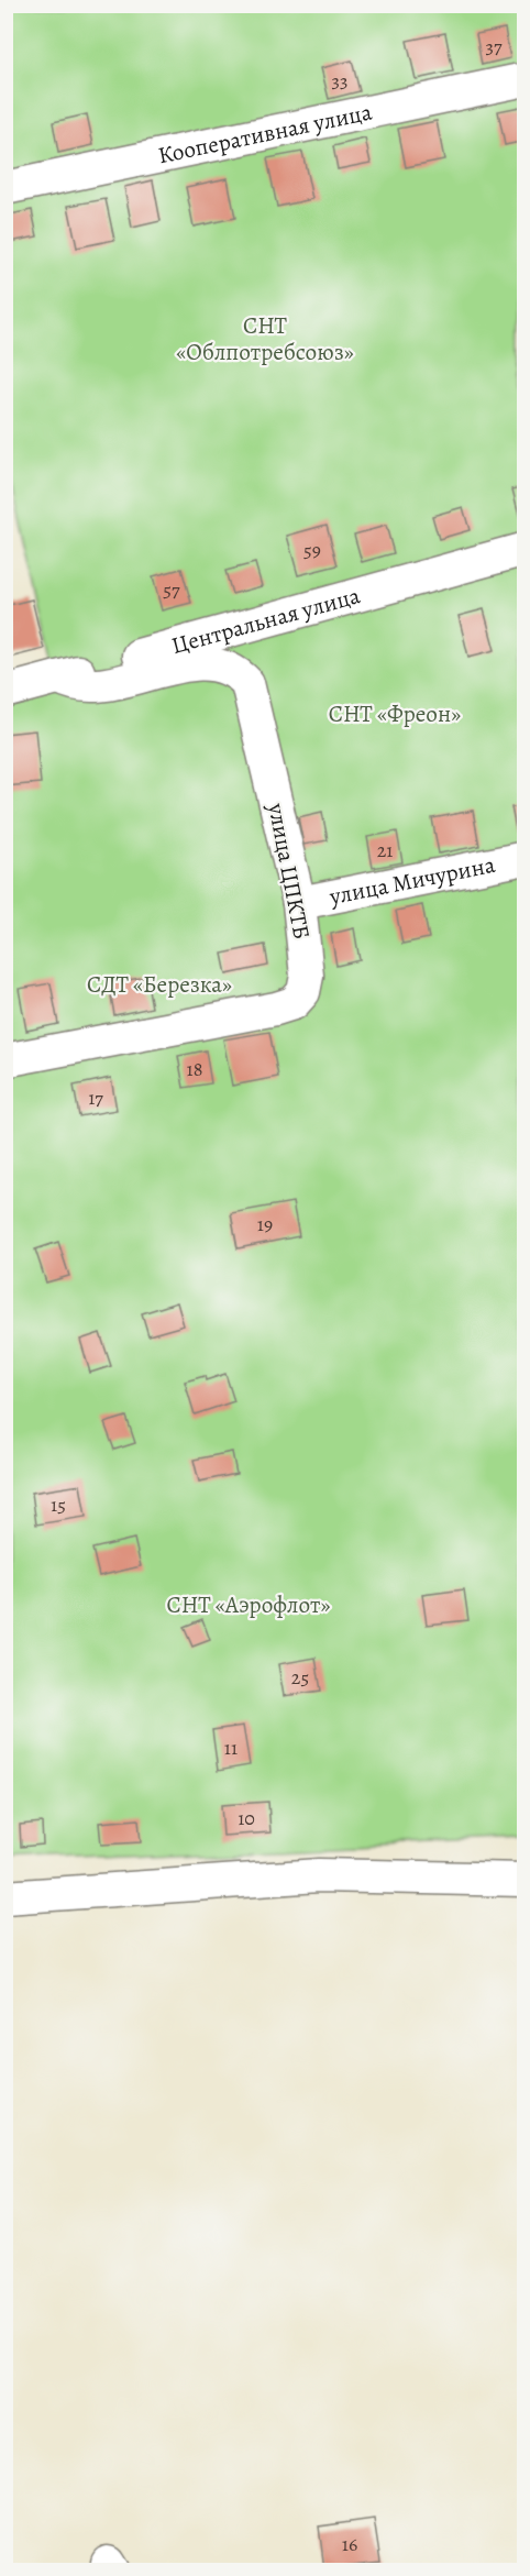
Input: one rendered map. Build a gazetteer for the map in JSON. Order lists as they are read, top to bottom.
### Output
{
  "streets": {
    "street": [
      "Кооперативная улица",
      "Центральная улица",
      "улица ЦПКТБ",
      "улица Мичурина"
    ]
  },
  "crossings": [
    ["Центральная улица", "улица ЦПКТБ"],
    ["улица ЦПКТБ", "улица Мичурина"]
  ],
  "parks": [
    "СНТ «Облпотребсоюз»",
    "СНТ «Фреон»",
    "СДТ «Березка»",
    "СНТ «Аэрофлот»"
  ],
  "house_numbers": [
    "37",
    "33",
    "59",
    "57",
    "21",
    "18",
    "17",
    "19",
    "15",
    "25",
    "11",
    "10",
    "16"
  ]
}
